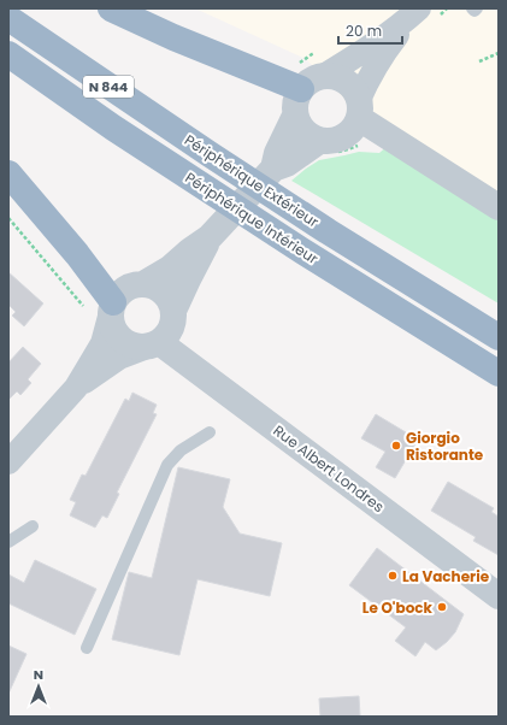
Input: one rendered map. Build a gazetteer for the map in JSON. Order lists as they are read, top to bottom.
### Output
{
  "streets": {
    "highway": ["N 844", "Périphérique Extérieur", "Périphérique Intérieur"],
    "street": ["Rue Albert Londres"]
  },
  "places": ["Giorgio Ristorante", "La Vacherie", "Le O'bock"],
  "scale_bar": "20 m",
  "north": "top"
}
